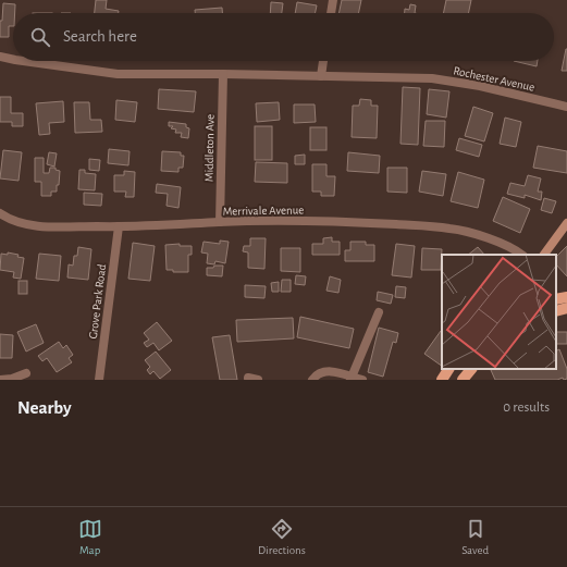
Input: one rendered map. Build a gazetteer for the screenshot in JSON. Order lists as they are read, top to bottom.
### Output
{
  "streets": {
    "street": [
      "Rochester Avenue",
      "Middleton Ave",
      "Merrivale Avenue",
      "Grove Park Road"
    ]
  },
  "crossings": [
    ["Rochester Avenue", "Middleton Ave"],
    ["Middleton Ave", "Merrivale Avenue"],
    ["Merrivale Avenue", "Grove Park Road"]
  ],
  "page": {
    "search": "Search here",
    "heading": ["Nearby", "0 results"],
    "nav": ["Map", "Directions", "Saved"]
  }
}
